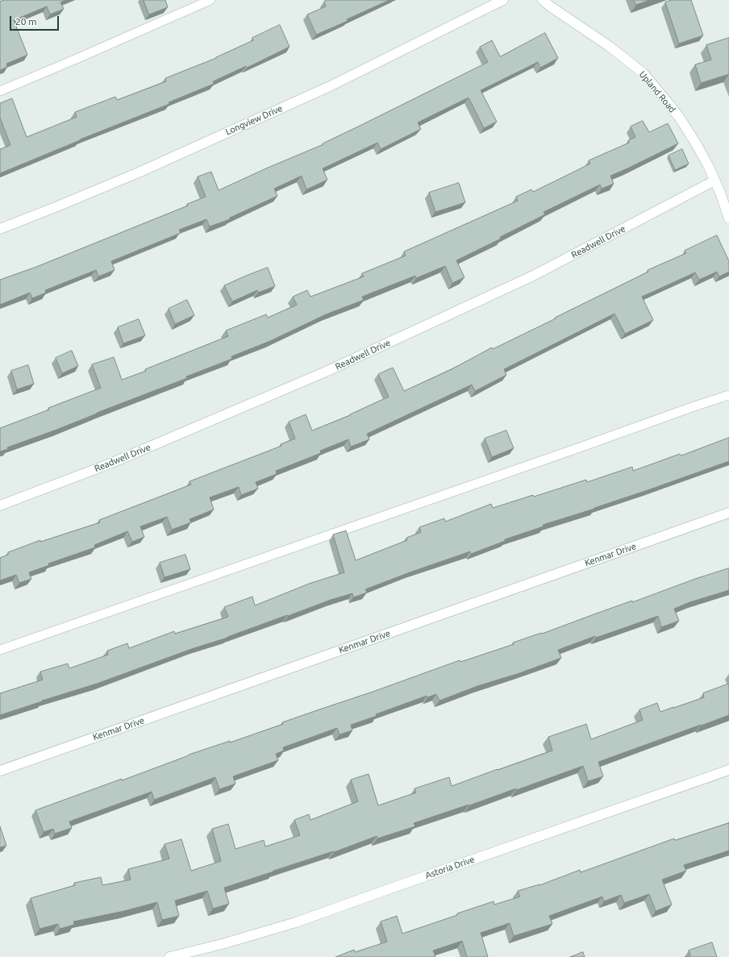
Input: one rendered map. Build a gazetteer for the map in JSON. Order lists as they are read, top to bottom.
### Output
{
  "streets": {
    "street": [
      "Upland Road",
      "Longview Drive",
      "Readwell Drive",
      "Kenmar Drive",
      "Astoria Drive"
    ]
  },
  "crossings": [
    ["Upland Road", "Readwell Drive"]
  ],
  "scale_bar": "20 m"
}
